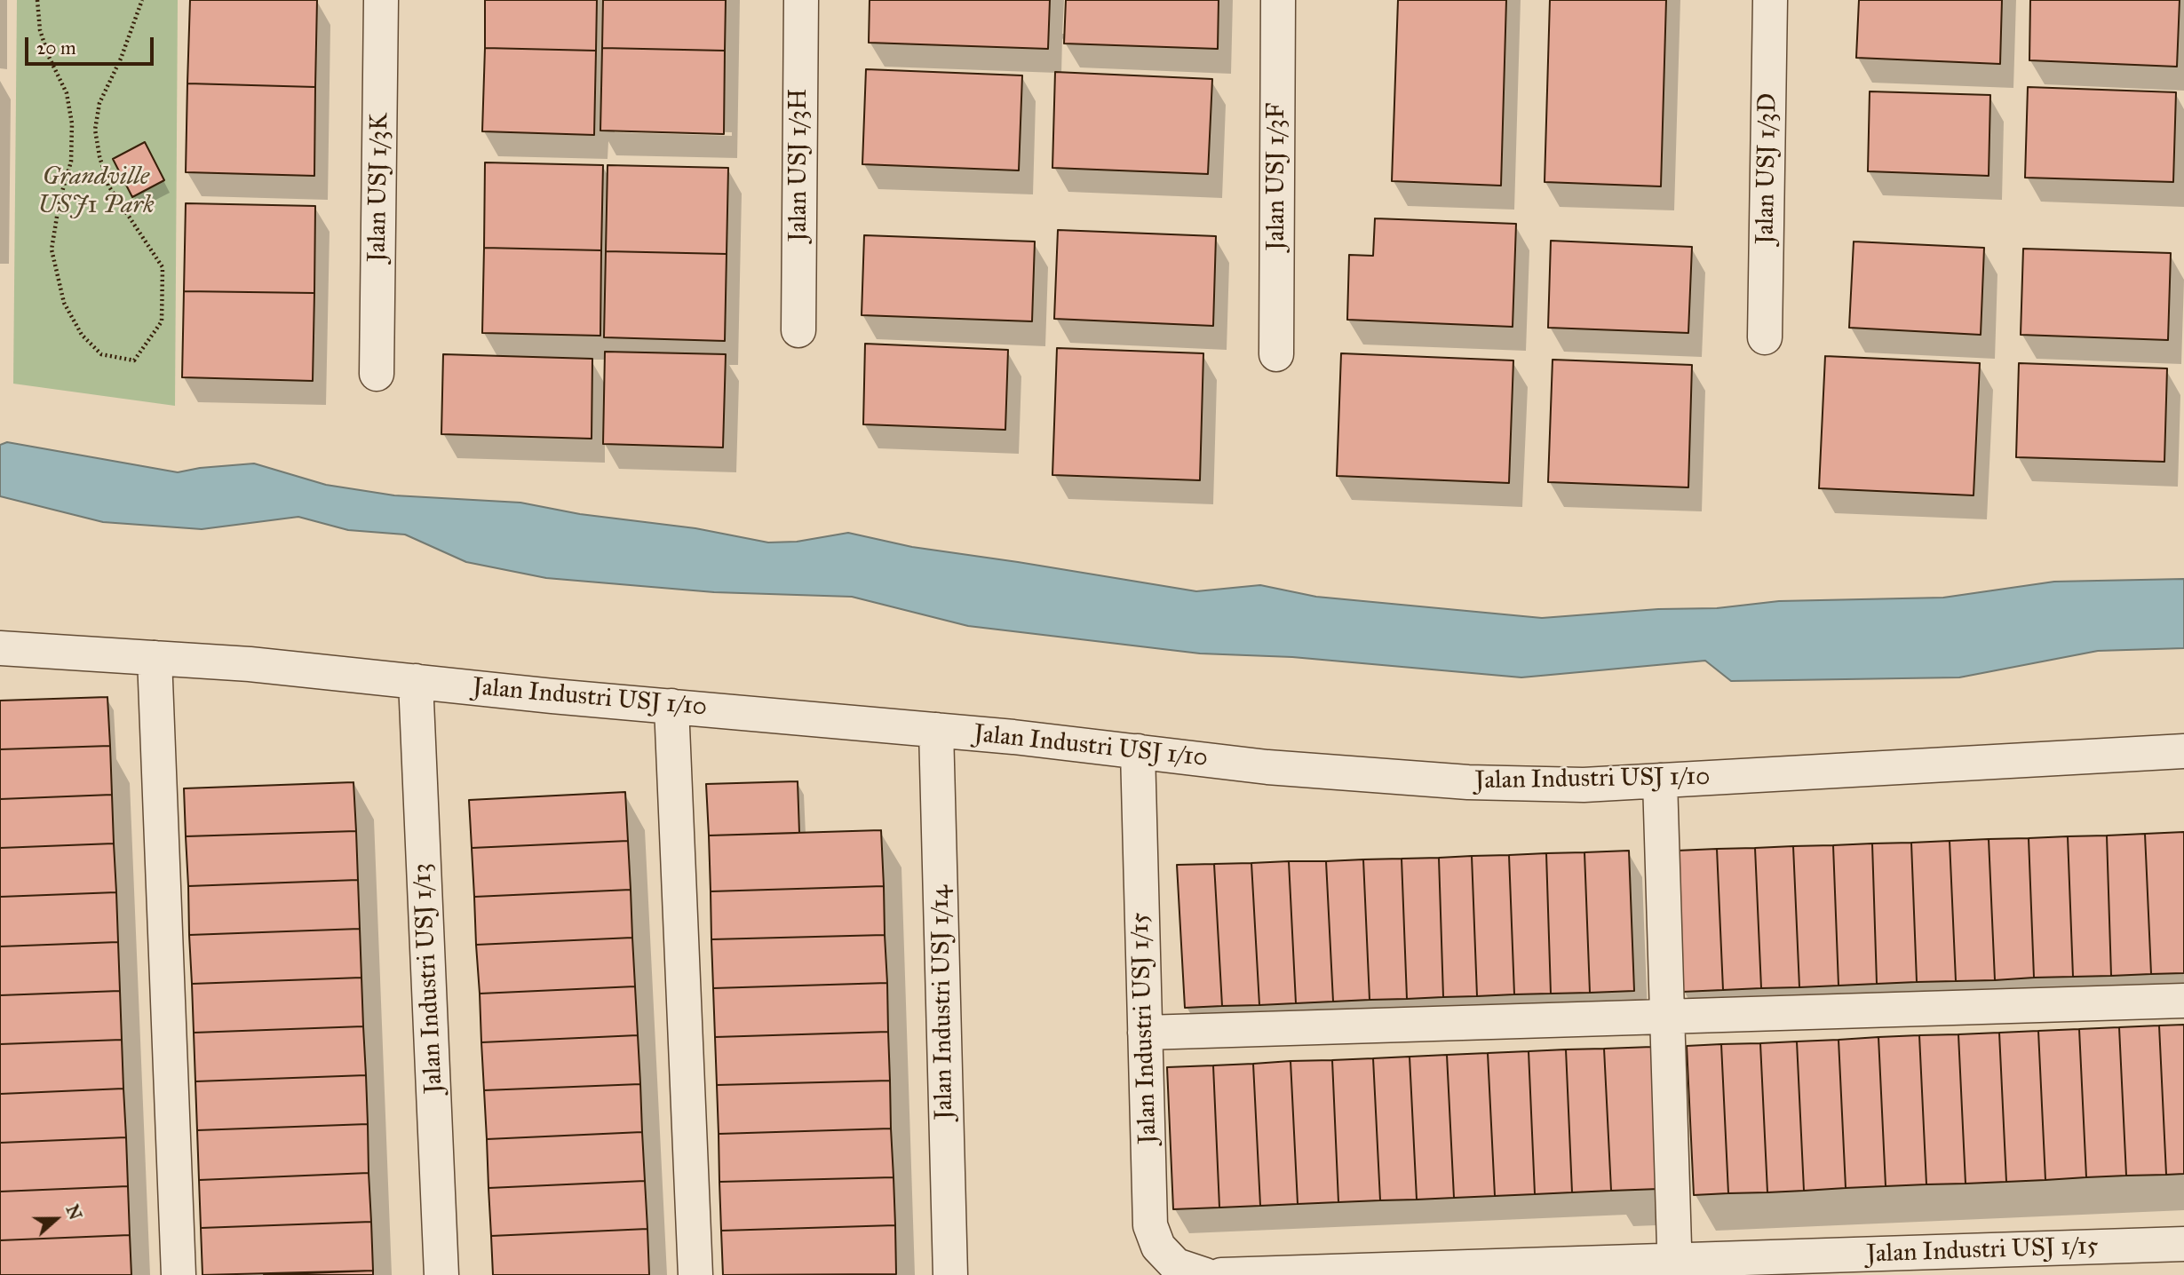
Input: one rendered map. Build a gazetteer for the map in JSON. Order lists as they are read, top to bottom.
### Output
{
  "streets": {
    "street": [
      "Jalan USJ 1/3H",
      "Jalan USJ 1/3D",
      "Jalan USJ 1/3F",
      "Jalan USJ 1/3K",
      "Jalan Industri USJ 1/10",
      "Jalan Industri USJ 1/13",
      "Jalan Industri USJ 1/14",
      "Jalan Industri USJ 1/15"
    ]
  },
  "crossings": [
    ["Jalan Industri USJ 1/10", "Jalan Industri USJ 1/13"],
    ["Jalan Industri USJ 1/10", "Jalan Industri USJ 1/14"],
    ["Jalan Industri USJ 1/10", "Jalan Industri USJ 1/15"]
  ],
  "parks": ["Grandville USJ1 Park"],
  "scale_bar": "20 m",
  "north": "right"
}
